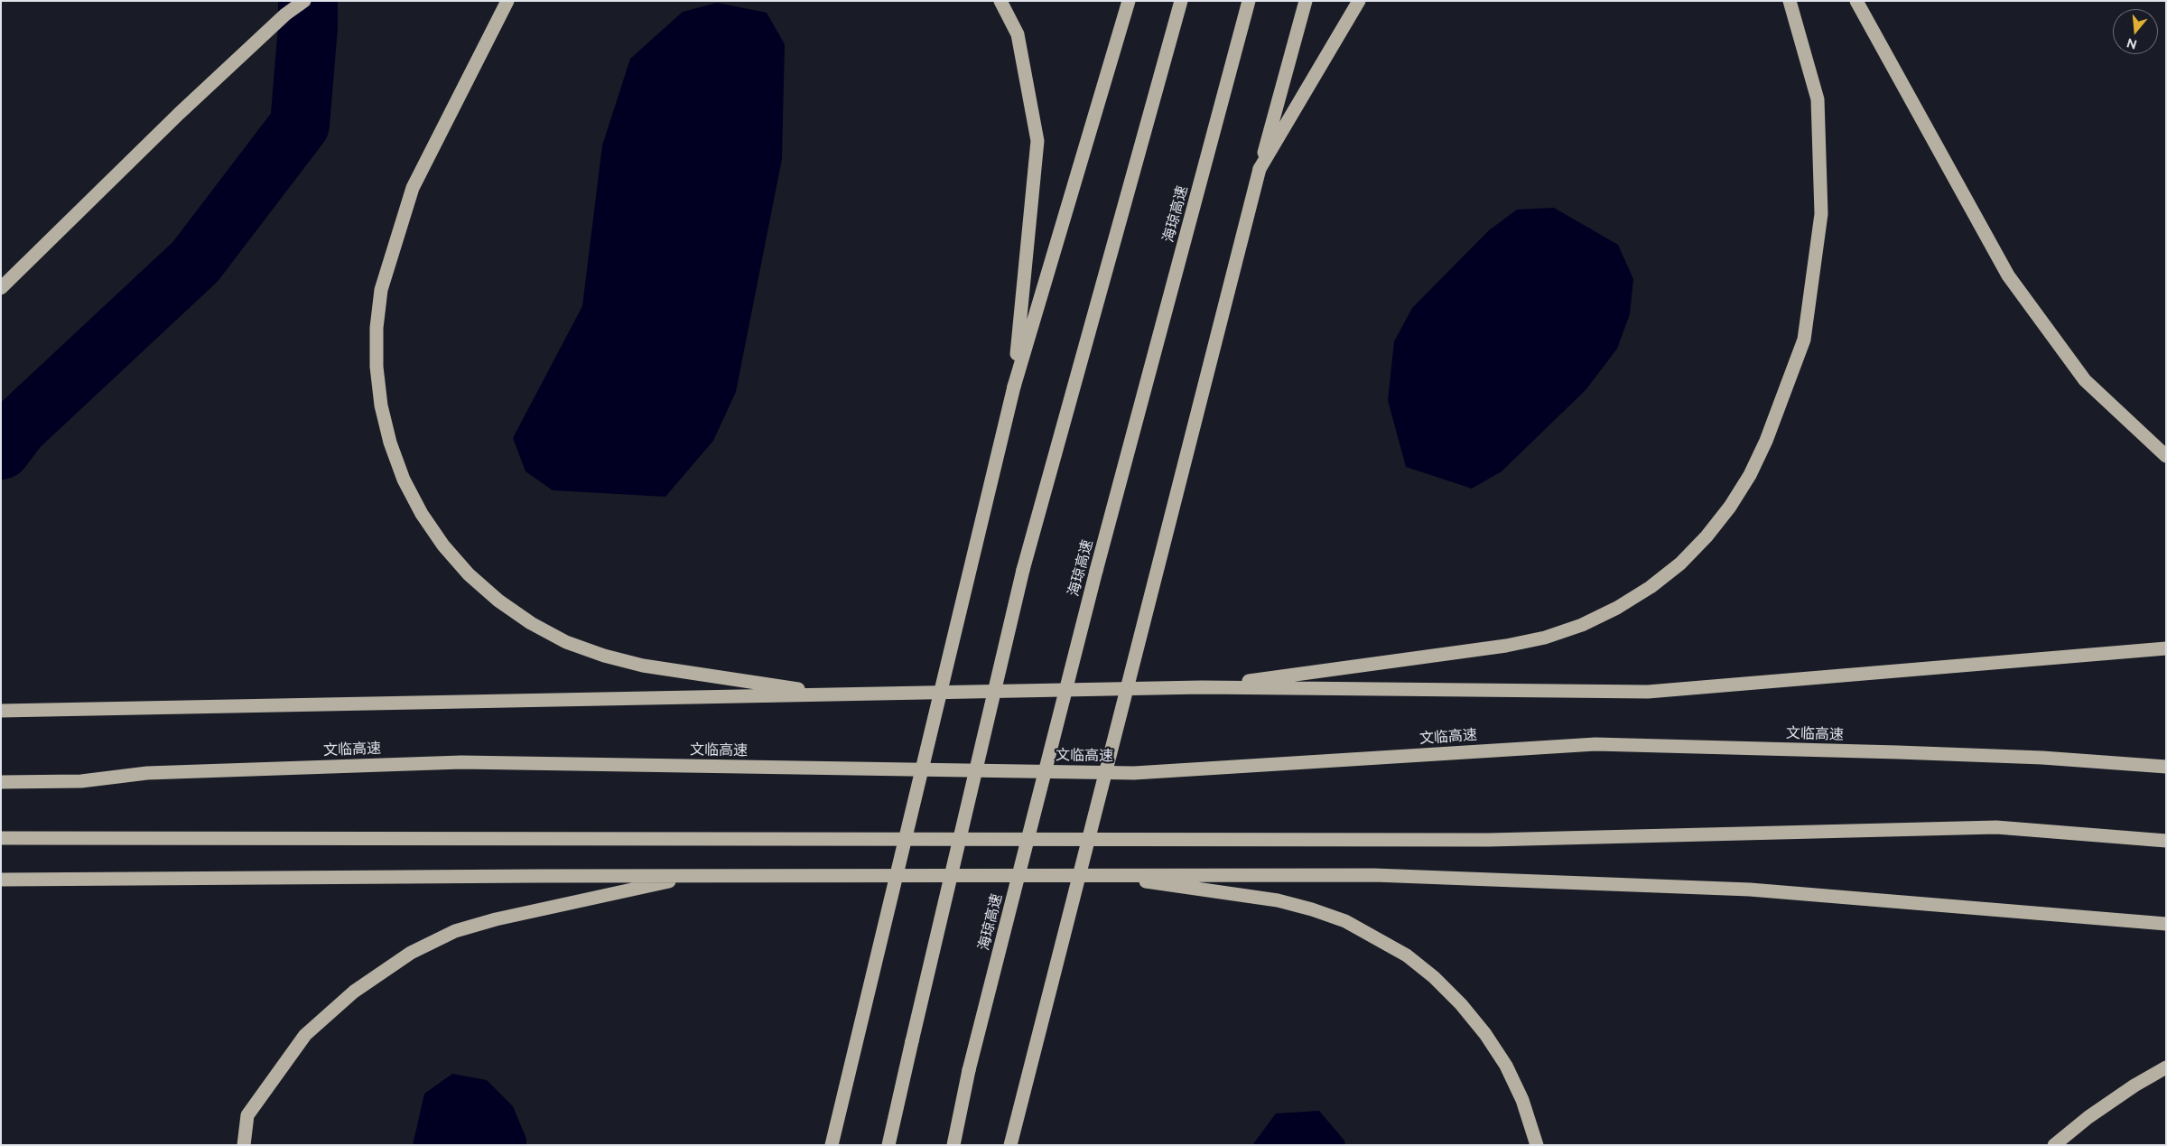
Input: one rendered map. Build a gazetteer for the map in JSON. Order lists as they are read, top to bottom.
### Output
{
  "streets": {
    "highway": ["海琼高速", "文临高速"]
  },
  "north": "bottom"
}
